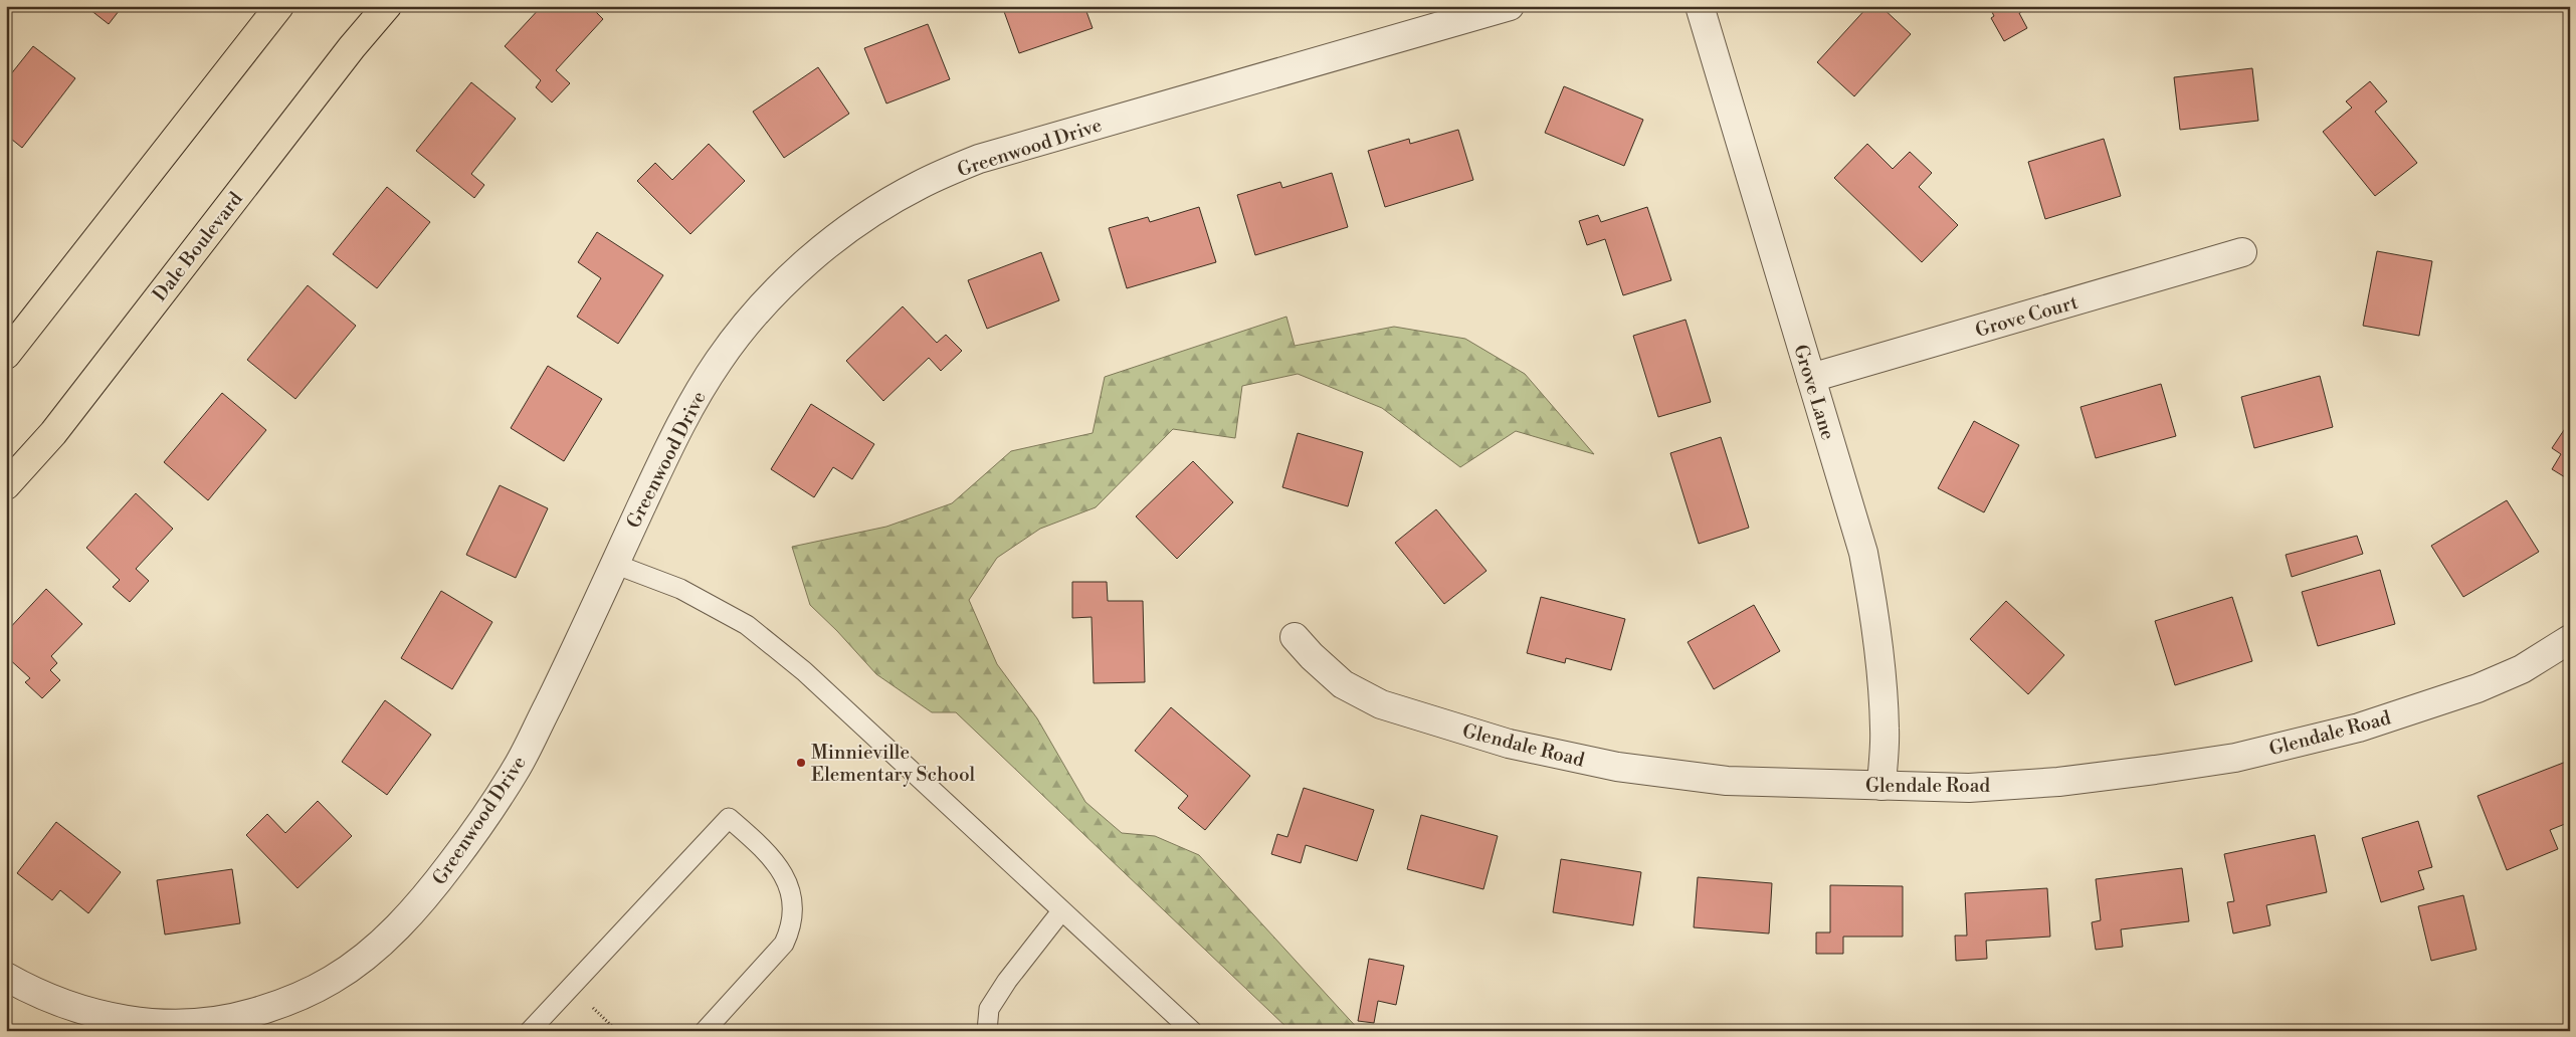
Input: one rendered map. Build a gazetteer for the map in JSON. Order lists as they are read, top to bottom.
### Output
{
  "streets": {
    "main road": ["Dale Boulevard"],
    "street": [
      "Greenwood Drive",
      "Grove Court",
      "Grove Lane",
      "Glendale Road"
    ]
  },
  "crossings": [
    ["Grove Court", "Grove Lane"],
    ["Grove Lane", "Glendale Road"]
  ],
  "places": ["Minnieville Elementary School"]
}
